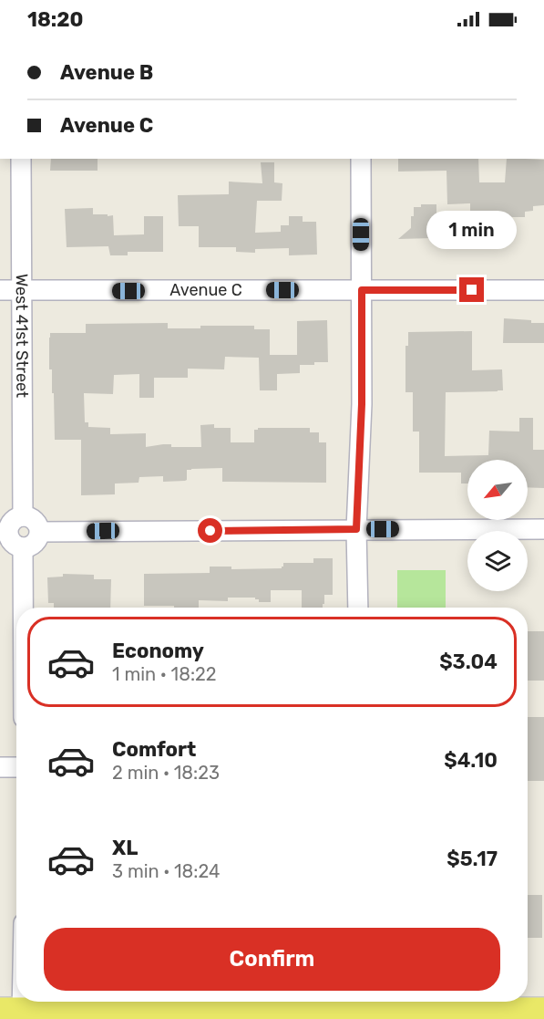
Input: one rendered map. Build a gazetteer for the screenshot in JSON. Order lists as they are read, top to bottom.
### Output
{
  "streets": {
    "street": ["Avenue C", "West 41st Street"]
  },
  "crossings": [
    ["Avenue C", "West 41st Street"]
  ],
  "north": "bottom left",
  "page": {
    "status": "18:20",
    "banner": ["Avenue B", "Avenue C"],
    "bubble": "1 min",
    "list": [
      {
        "name": "Economy",
        "note": "1 min · 18:22",
        "value": "$3.04"
      },
      {
        "name": "Comfort",
        "note": "2 min · 18:23",
        "value": "$4.10"
      },
      {
        "name": "XL",
        "note": "3 min · 18:24",
        "value": "$5.17"
      }
    ],
    "buttons": "Confirm"
  }
}
